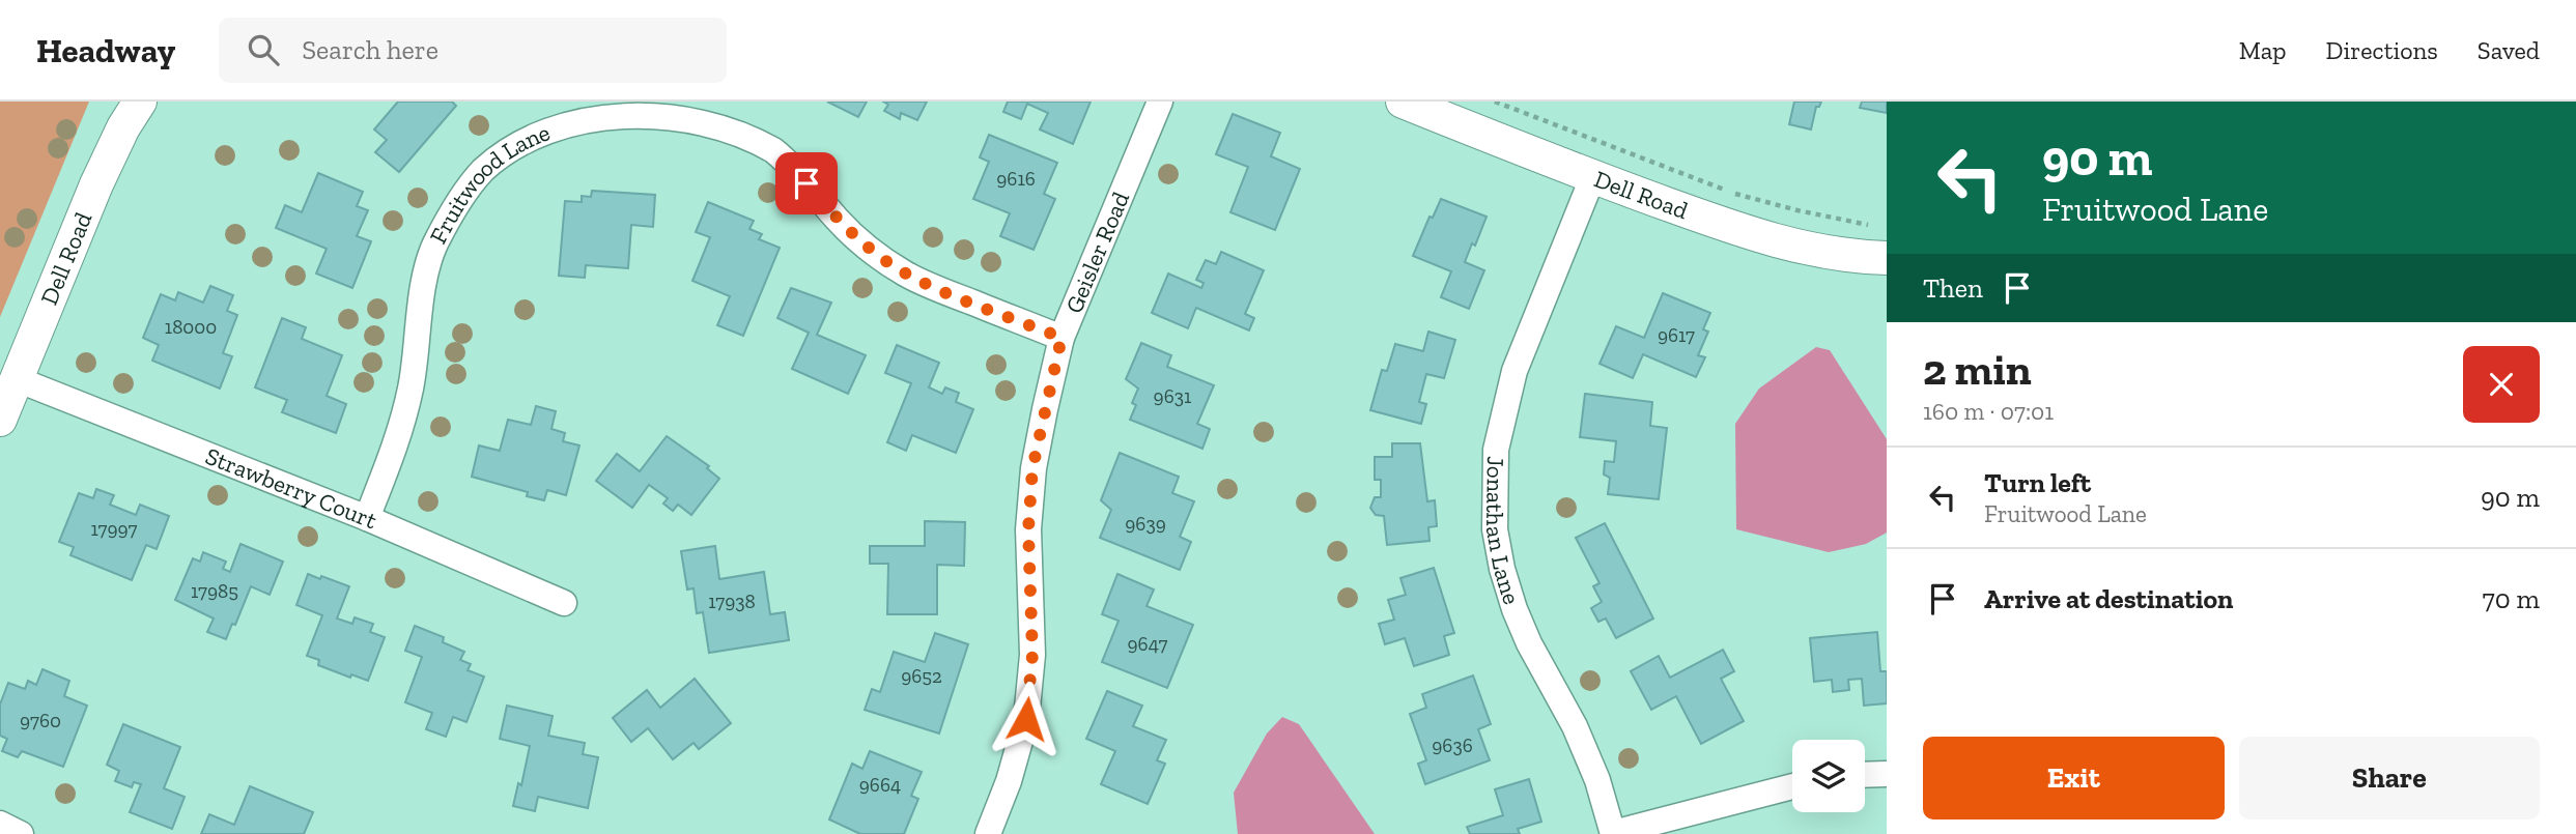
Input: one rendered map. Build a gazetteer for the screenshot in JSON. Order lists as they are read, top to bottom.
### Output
{
  "streets": {
    "street": [
      "Fruitwood Lane",
      "Dell Road",
      "Geisler Road",
      "Strawberry Court",
      "Jonathan Lane"
    ]
  },
  "crossings": [
    ["Fruitwood Lane", "Geisler Road"],
    ["Fruitwood Lane", "Strawberry Court"],
    ["Dell Road", "Strawberry Court"],
    ["Dell Road", "Jonathan Lane"]
  ],
  "house_numbers": [
    "9616",
    "18000",
    "9617",
    "9631",
    "9639",
    "17997",
    "17985",
    "17938",
    "9647",
    "9652",
    "9760",
    "9636",
    "9664"
  ],
  "page": {
    "header": "Headway",
    "search": "Search here",
    "nav": ["Map", "Directions", "Saved"],
    "turn": ["90 m", "Fruitwood Lane"],
    "then": "Then",
    "heading": ["2 min", "160 m · 07:01"],
    "list": [
      {
        "name": "Turn left",
        "note": "Fruitwood Lane",
        "value": "90 m"
      },
      {
        "name": "Arrive at destination",
        "value": "70 m"
      }
    ],
    "buttons": ["Exit", "Share"]
  }
}
